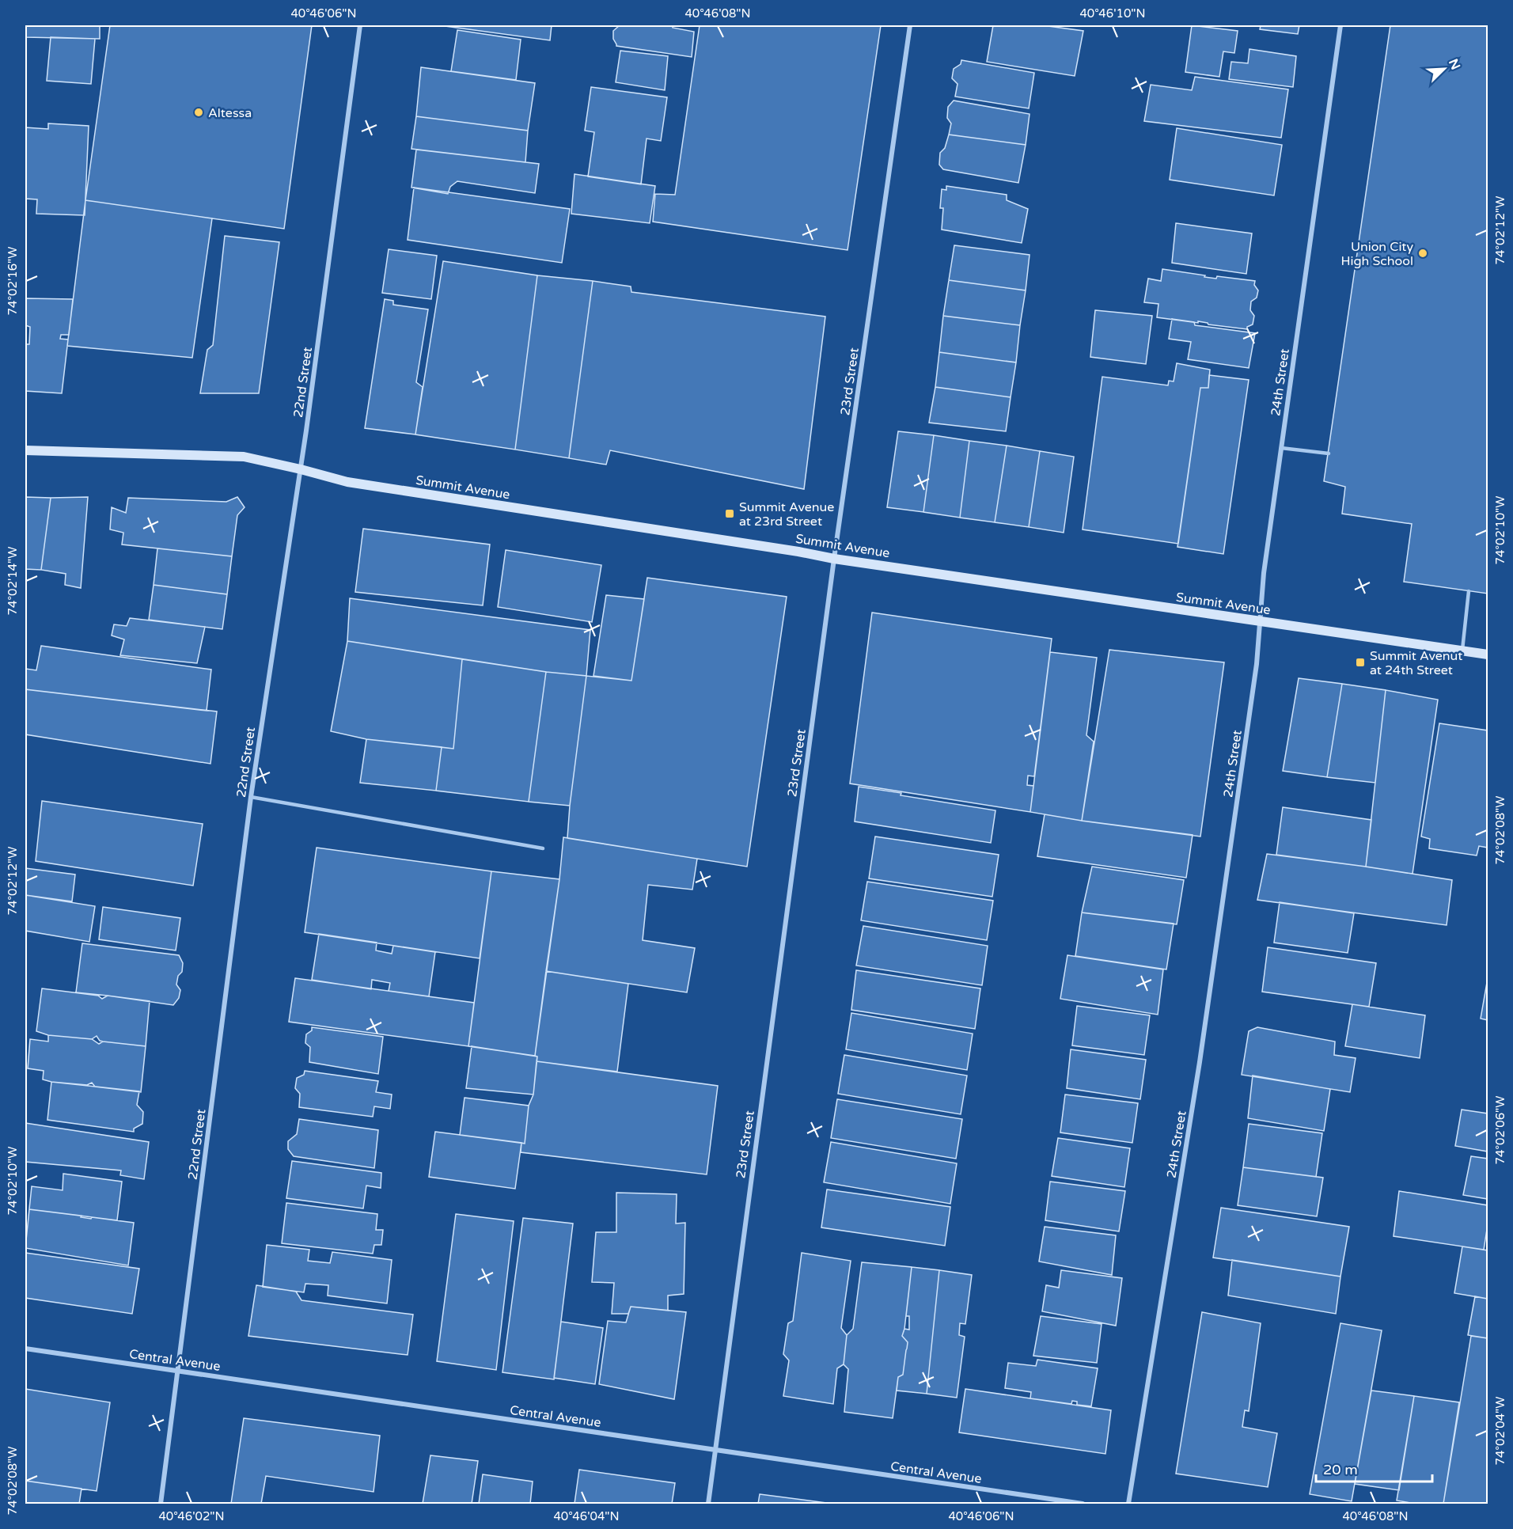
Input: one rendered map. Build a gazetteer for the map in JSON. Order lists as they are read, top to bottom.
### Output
{
  "streets": {
    "street": [
      "23rd Street",
      "22nd Street",
      "24th Street",
      "Summit Avenue",
      "Central Avenue"
    ]
  },
  "crossings": [
    ["23rd Street", "Summit Avenue"],
    ["23rd Street", "Central Avenue"],
    ["22nd Street", "Summit Avenue"],
    ["22nd Street", "Central Avenue"],
    ["24th Street", "Summit Avenue"]
  ],
  "places": {
    "other": ["Altessa", "Union City High School"],
    "transit": ["Summit Avenue at 23rd Street", "Summit Avenut at 24th Street"]
  },
  "scale_bar": "20 m",
  "north": "top right",
  "coordinates": [
    "40°46'06\"N",
    "40°46'08\"N",
    "40°46'10\"N",
    "74°02'12\"W",
    "74°02'16\"W",
    "74°02'10\"W",
    "74°02'14\"W",
    "74°02'08\"W",
    "74°02'06\"W",
    "74°02'04\"W",
    "40°46'02\"N",
    "40°46'04\"N"
  ]
}
